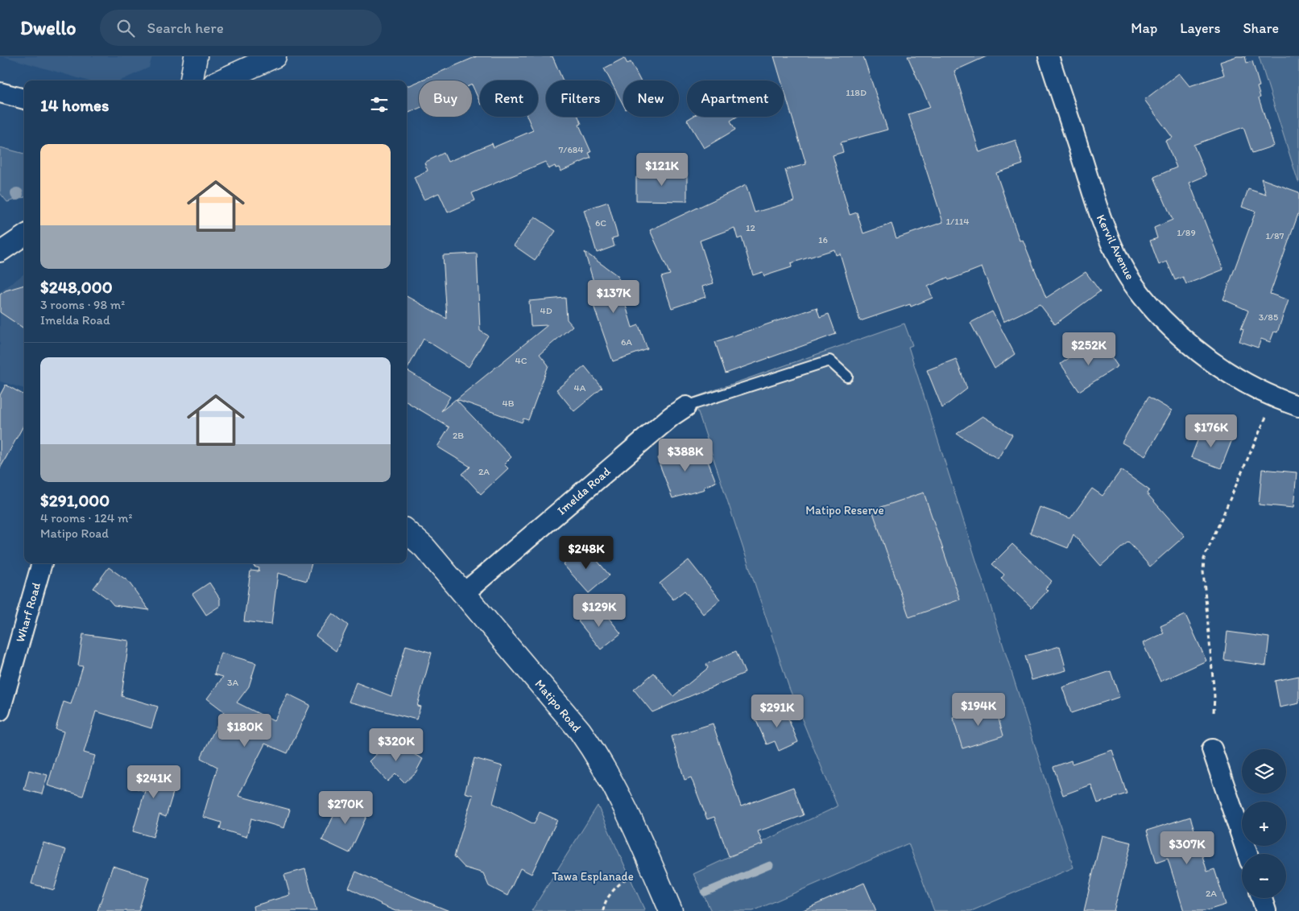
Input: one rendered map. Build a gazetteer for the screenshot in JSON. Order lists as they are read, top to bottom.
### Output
{
  "streets": {
    "street": [
      "Kervil Avenue",
      "Imelda Road",
      "Wharf Road",
      "Matipo Road"
    ]
  },
  "crossings": [
    ["Imelda Road", "Matipo Road"]
  ],
  "parks": ["Matipo Reserve", "Tawa Esplanade"],
  "house_numbers": [
    "118D",
    "7/684",
    "1/114",
    "6C",
    "12",
    "1/89",
    "1/87",
    "16",
    "4D",
    "3/85",
    "6A",
    "4C",
    "4A",
    "4B",
    "2B",
    "2A",
    "3A",
    "2A"
  ],
  "page": {
    "header": "Dwello",
    "search": "Search here",
    "nav": ["Map", "Layers", "Share"],
    "chip": [
      "Buy",
      "Rent",
      "Filters",
      "New",
      "Apartment"
    ],
    "heading": "14 homes",
    "list": [
      {
        "name": "$248,000",
        "note": "3 rooms · 98 m² · Imelda Road"
      },
      {
        "name": "$291,000",
        "note": "4 rooms · 124 m² · Matipo Road"
      }
    ],
    "price": [
      "$121K",
      "$137K",
      "$252K",
      "$176K",
      "$388K",
      "$248K",
      "$129K",
      "$194K",
      "$291K",
      "$180K",
      "$320K",
      "$241K",
      "$270K",
      "$307K"
    ],
    "map_buttons": ["+", "−"]
  }
}
